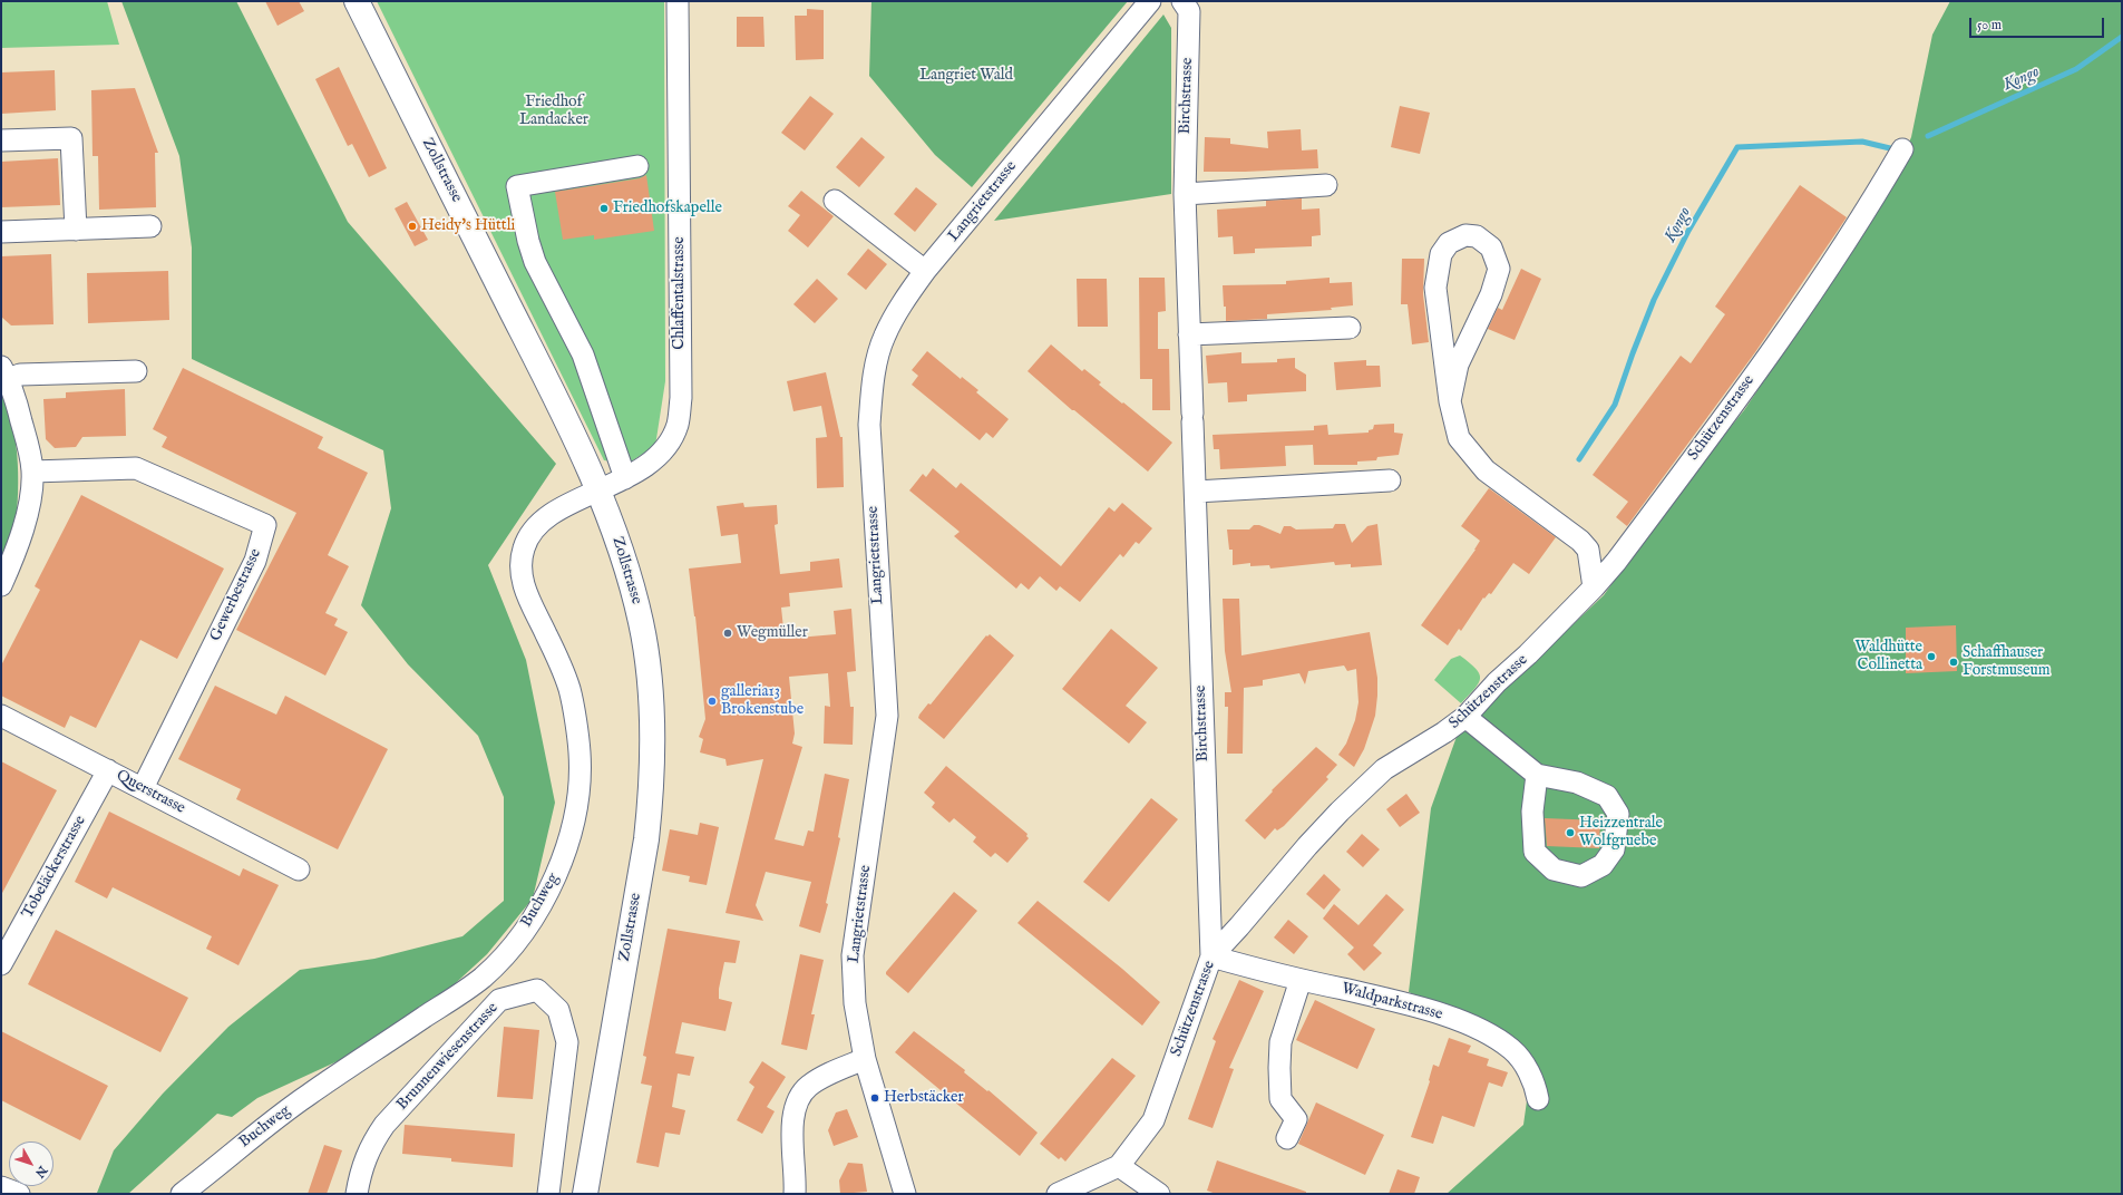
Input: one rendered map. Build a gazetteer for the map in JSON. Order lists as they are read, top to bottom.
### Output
{
  "streets": {
    "main road": ["Zollstrasse"],
    "street": [
      "Birchstrasse",
      "Langrietstrasse",
      "Chlaffentalstrasse",
      "Schützenstrasse",
      "Gewerbestrasse",
      "Querstrasse",
      "Tobeläckerstrasse",
      "Buchweg",
      "Waldparkstrasse",
      "Brunnenwiesenstrasse"
    ]
  },
  "crossings": [
    ["Birchstrasse", "Schützenstrasse"],
    ["Birchstrasse", "Waldparkstrasse"],
    ["Zollstrasse", "Chlaffentalstrasse"],
    ["Zollstrasse", "Buchweg"],
    ["Chlaffentalstrasse", "Buchweg"],
    ["Schützenstrasse", "Waldparkstrasse"],
    ["Gewerbestrasse", "Querstrasse"],
    ["Querstrasse", "Tobeläckerstrasse"]
  ],
  "water": ["Kongo"],
  "parks": ["Langriet Wald", "Friedhof Landacker"],
  "places": [
    "Friedhofskapelle",
    "Heidy's Hüttli",
    "Wegmüller",
    "Waldhütte Collinetta",
    "Schaffhauser Forstmuseum",
    "galleria13 Brokenstube",
    "Heizzentrale Wolfgruebe",
    "Herbstäcker"
  ],
  "scale_bar": "50 m",
  "north": "bottom right"
}
